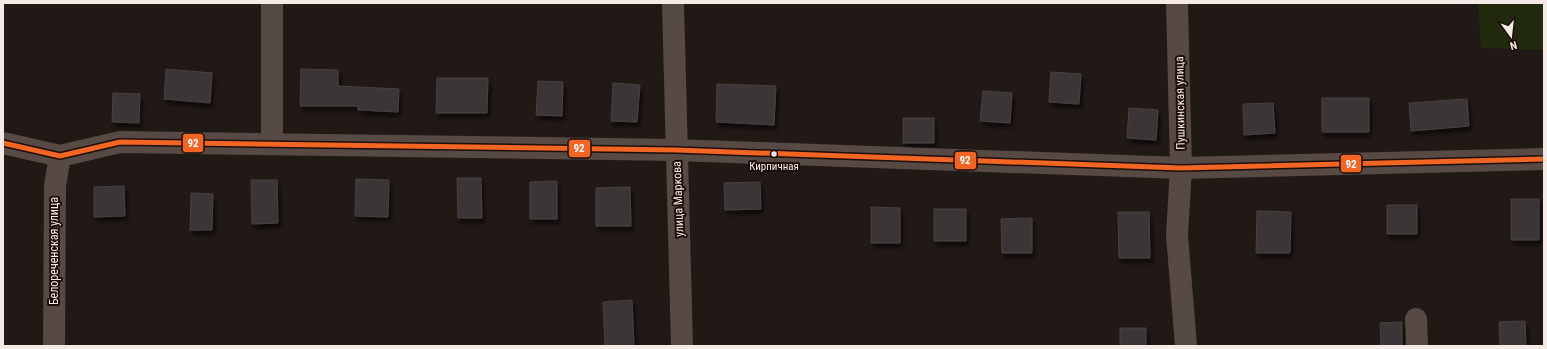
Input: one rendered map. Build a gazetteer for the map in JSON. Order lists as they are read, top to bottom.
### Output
{
  "streets": {
    "street": ["Пушкинская улица", "улица Маркова", "Белореченская улица"]
  },
  "places": ["Кирпичная"],
  "lines": ["transit line 92"],
  "north": "bottom"
}
